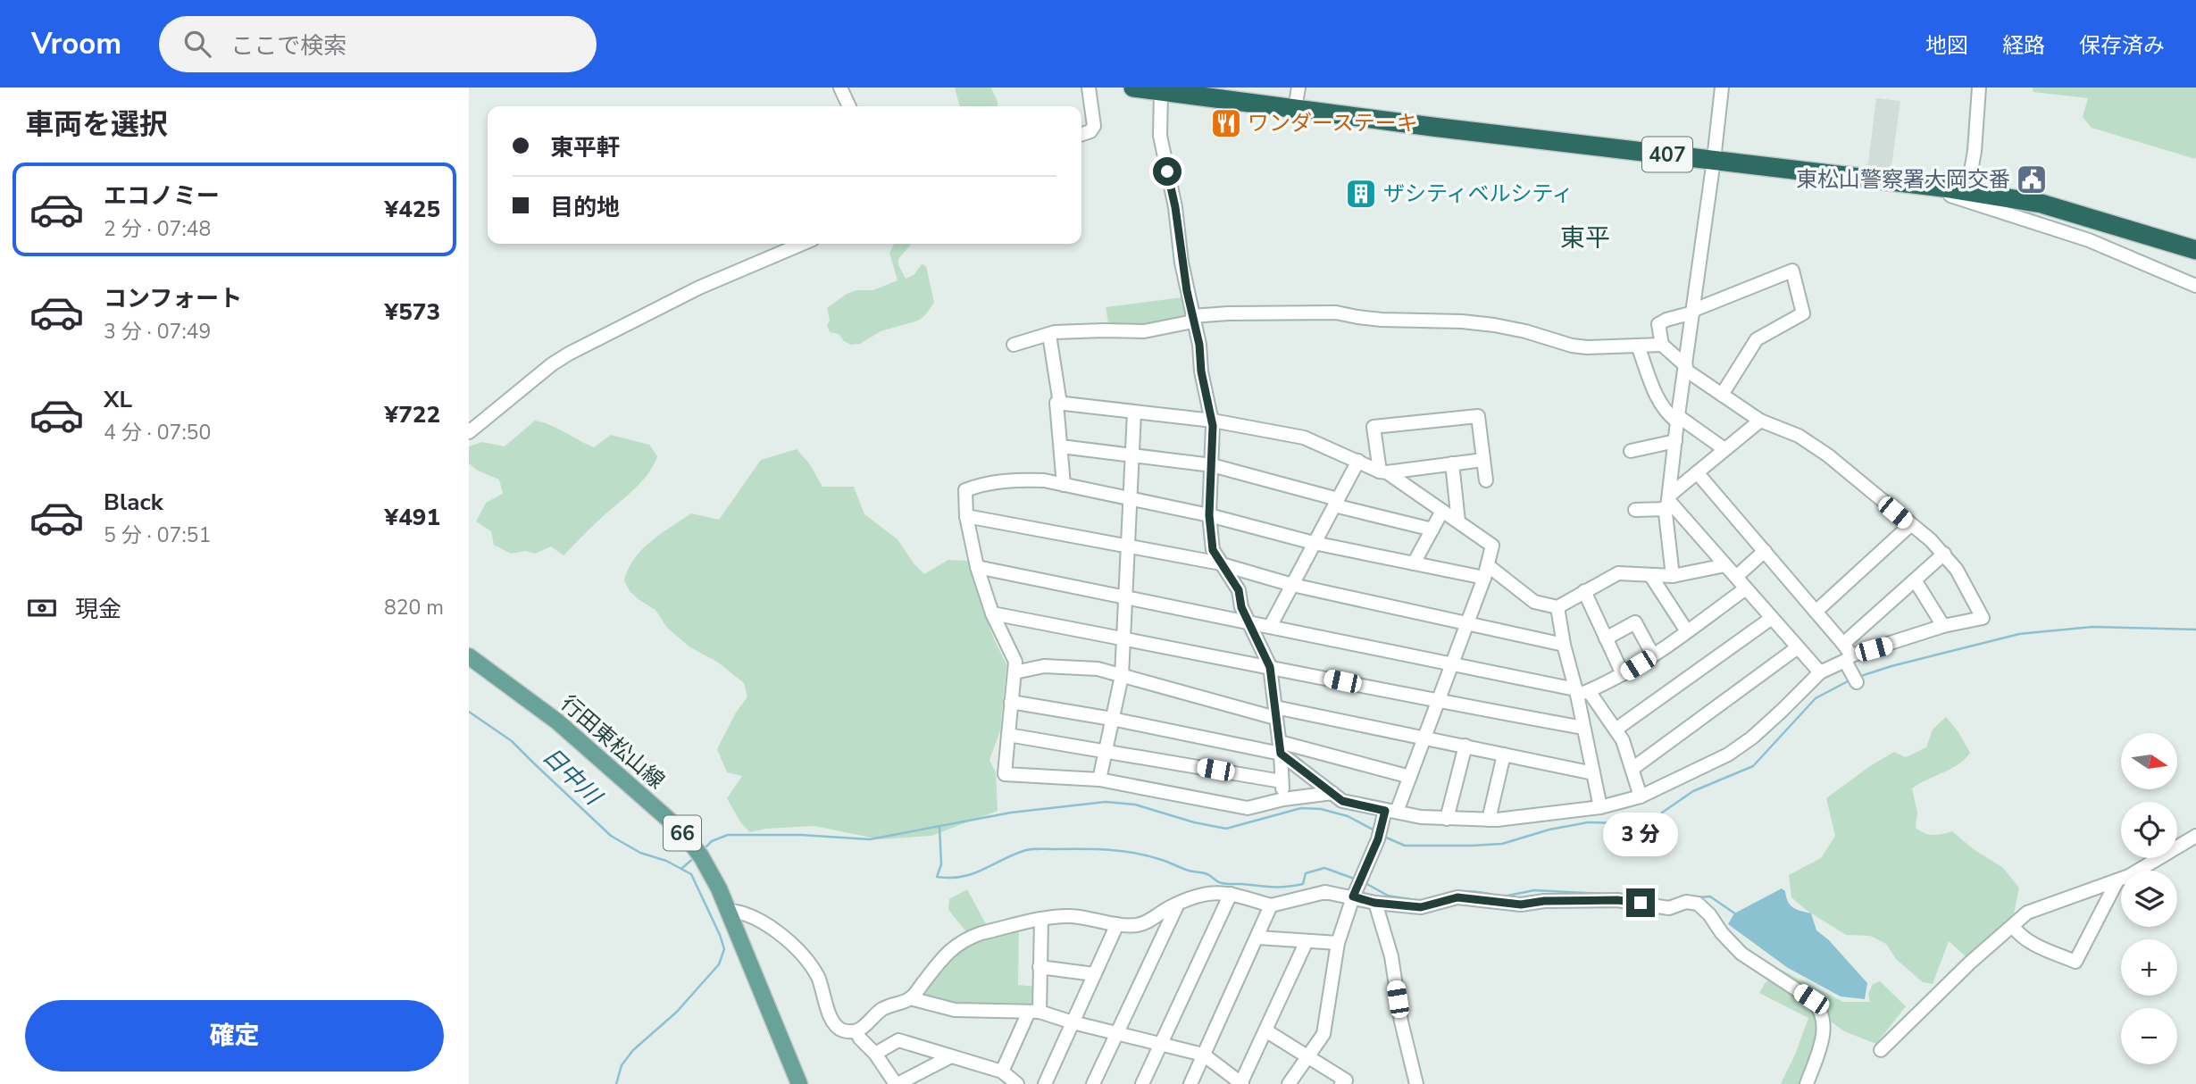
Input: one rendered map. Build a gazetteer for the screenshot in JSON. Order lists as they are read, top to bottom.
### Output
{
  "streets": {
    "highway": ["407"],
    "main road": ["行田東松山線", "66"]
  },
  "districts": ["東平"],
  "water": ["日中川"],
  "places": {
    "restaurant": ["ワンダーステーキ"],
    "public building": ["東松山警察署大岡交番"],
    "building": ["ザシティベルシティ"]
  },
  "north": "right",
  "page": {
    "header": "Vroom",
    "search": "ここで検索",
    "nav": ["地図", "経路", "保存済み"],
    "heading": "車両を選択",
    "banner": ["東平軒", "目的地"],
    "list": [
      {
        "name": "エコノミー",
        "note": "2 分 · 07:48",
        "value": "¥425"
      },
      {
        "name": "コンフォート",
        "note": "3 分 · 07:49",
        "value": "¥573"
      },
      {
        "name": "XL",
        "note": "4 分 · 07:50",
        "value": "¥722"
      },
      {
        "name": "Black",
        "note": "5 分 · 07:51",
        "value": "¥491"
      }
    ],
    "pay": ["現金", "820 m"],
    "map_buttons": ["+", "−"],
    "bubble": "3 分",
    "buttons": "確定"
  }
}
